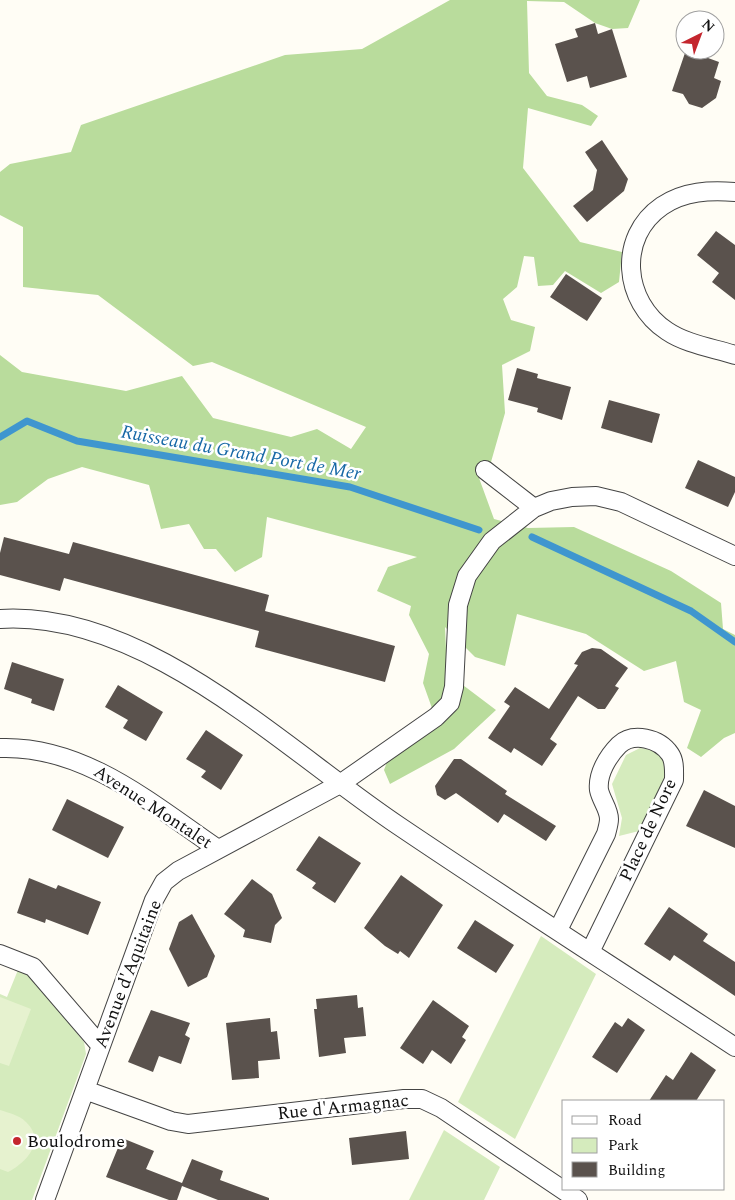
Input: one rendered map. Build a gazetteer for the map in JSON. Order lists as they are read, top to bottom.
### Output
{
  "streets": {
    "street": [
      "Avenue Montalet",
      "Place de Nore",
      "Avenue d'Aquitaine",
      "Rue d'Armagnac"
    ]
  },
  "crossings": [
    ["Avenue Montalet", "Avenue d'Aquitaine"],
    ["Avenue d'Aquitaine", "Rue d'Armagnac"]
  ],
  "water": ["Ruisseau du Grand Port de Mer"],
  "places": ["Boulodrome"],
  "legend": ["Road", "Park", "Building"],
  "north": "top right"
}
